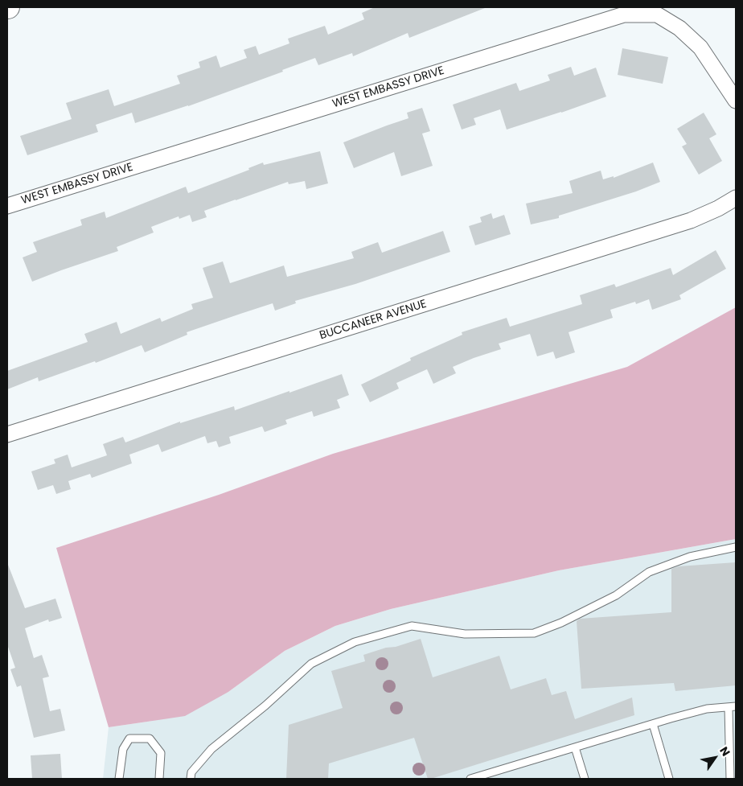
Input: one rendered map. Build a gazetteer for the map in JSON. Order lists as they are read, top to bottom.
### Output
{
  "streets": {
    "street": ["WEST EMBASSY DRIVE", "BUCCANEER AVENUE"]
  },
  "north": "top right"
}
